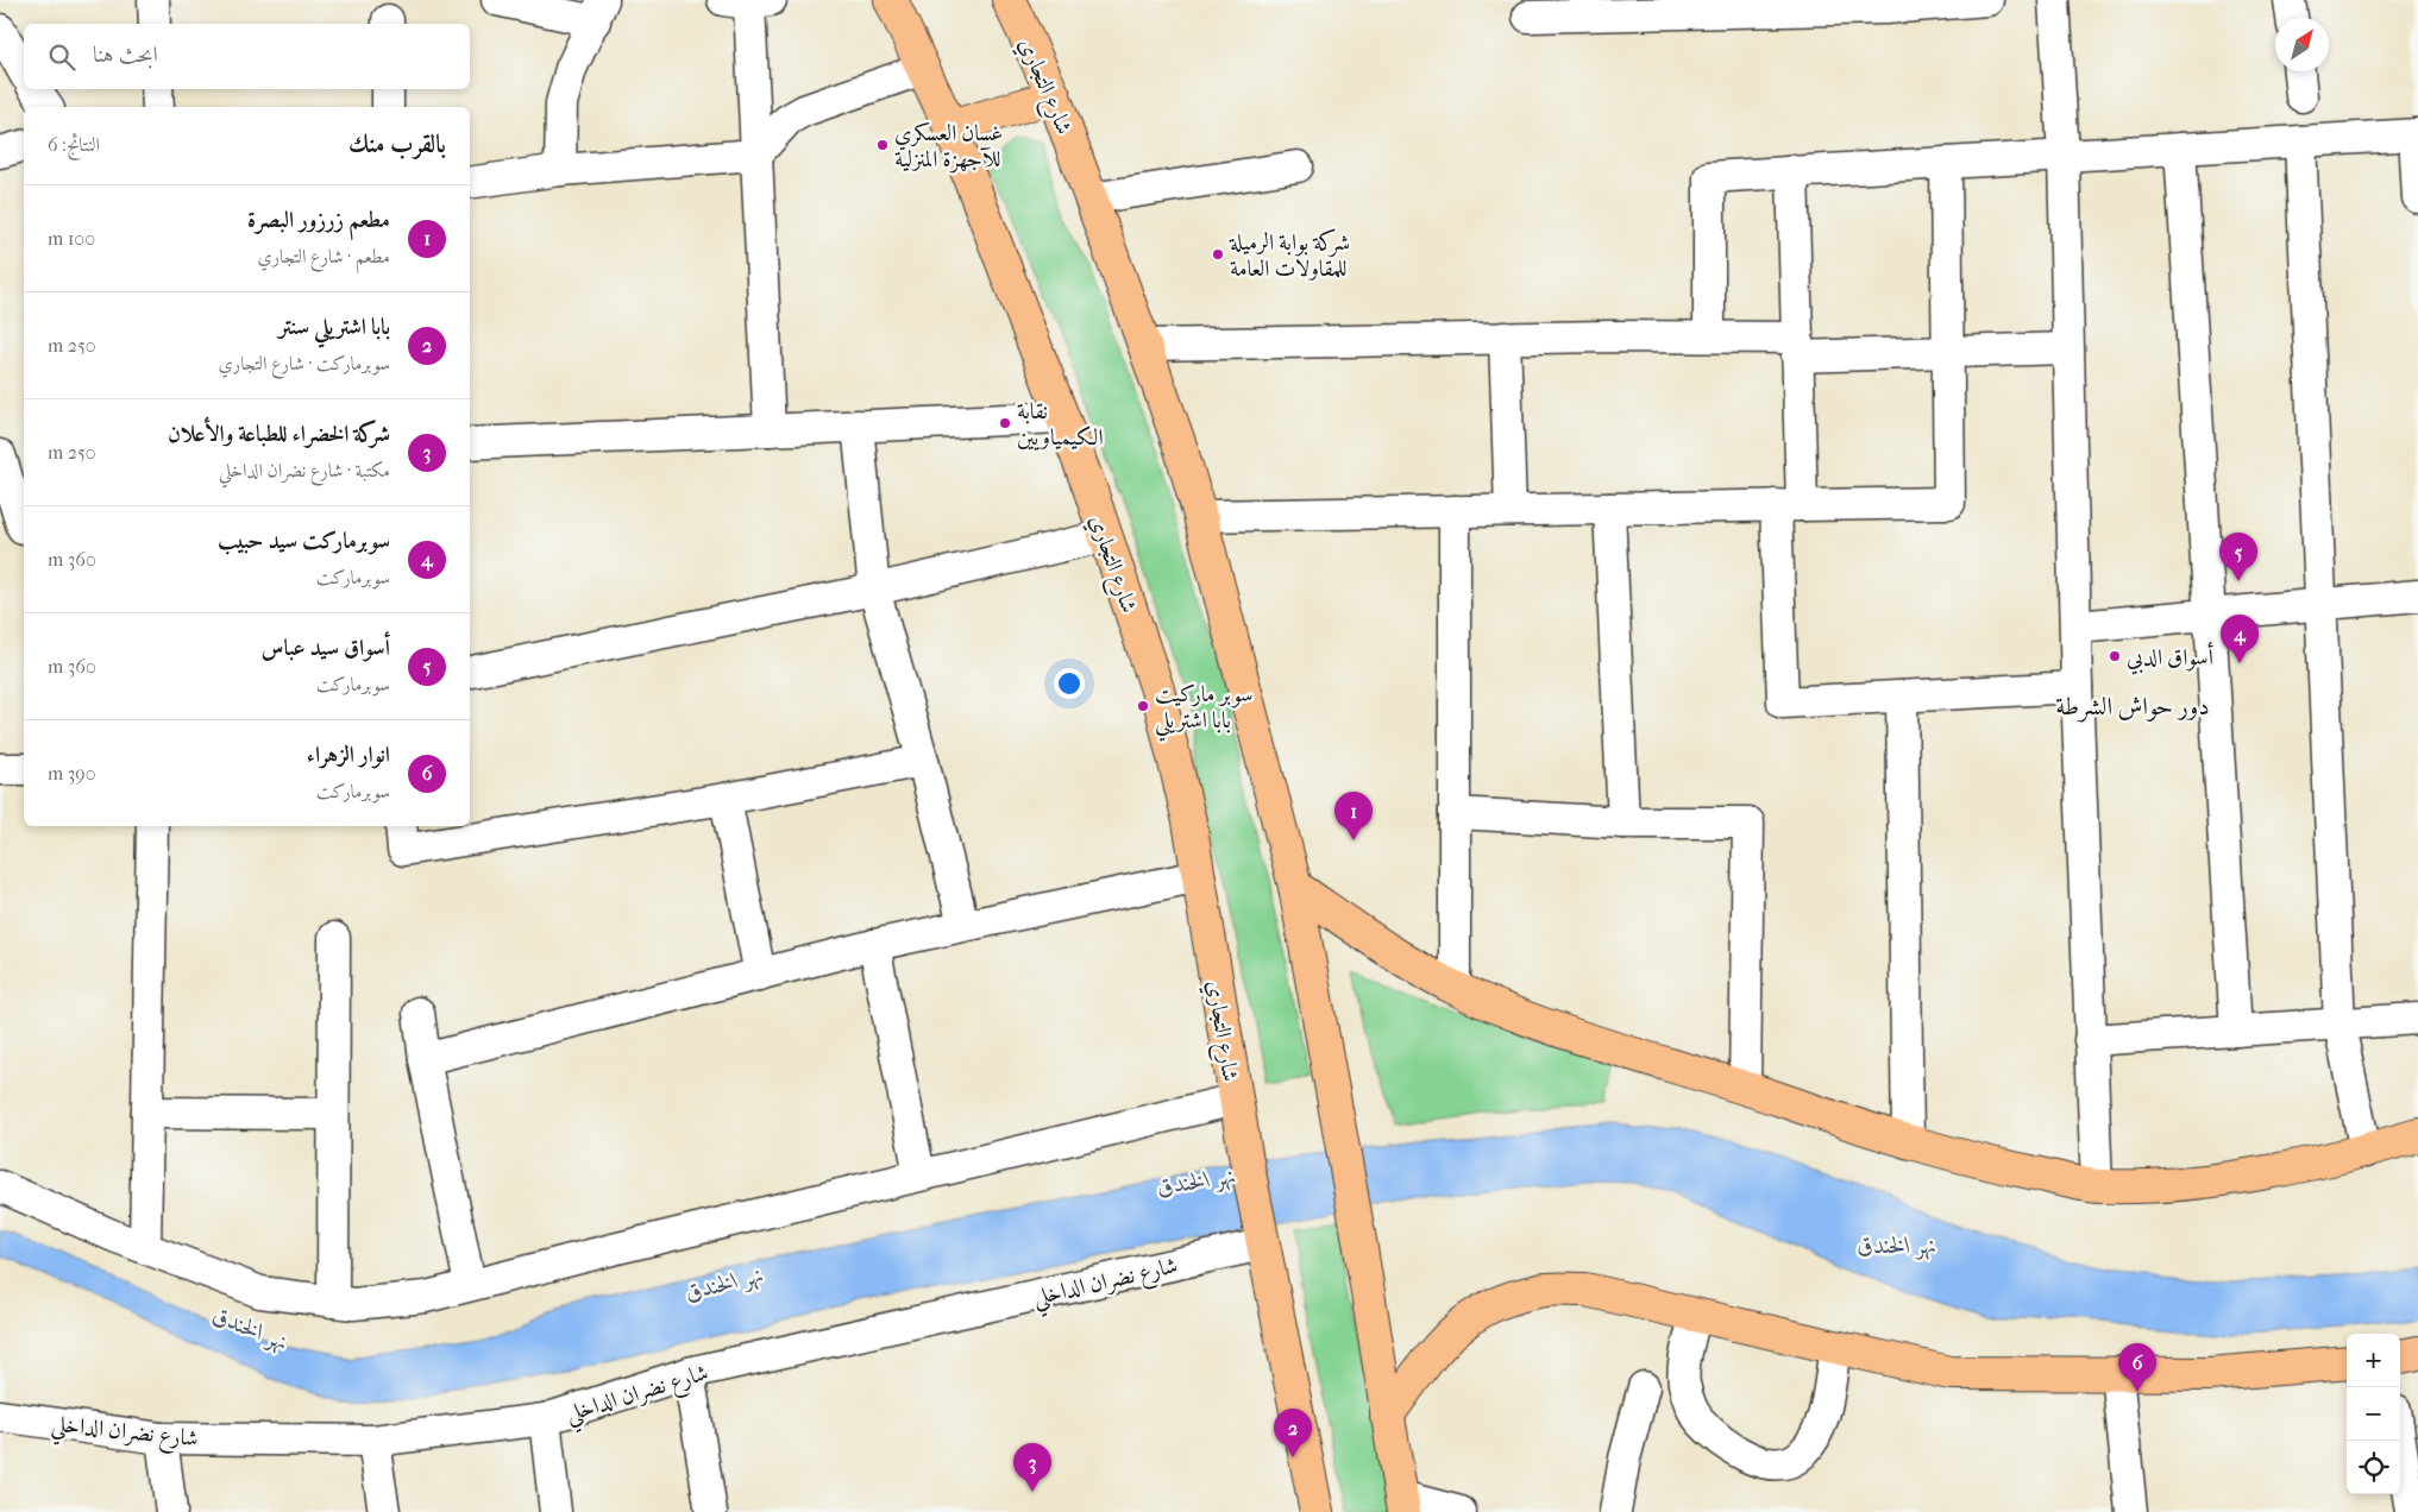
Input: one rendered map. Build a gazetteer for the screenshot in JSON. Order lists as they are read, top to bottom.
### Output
{
  "streets": {
    "main road": ["شارع التجاري"],
    "street": ["شارع نضران الداخلي"]
  },
  "crossings": [
    ["شارع التجاري", "شارع نضران الداخلي"]
  ],
  "districts": ["دور حواش الشرطة"],
  "water": ["نهر الخندق"],
  "places": [
    "غسان العسكري للآجهزة المنزلية",
    "شركة بوابة الرميلة للمقاولات العامة",
    "نقابة الكيمياويين",
    "أسواق الدبي",
    "سوبر ماركيت بابا اشتريلي"
  ],
  "north": "top right",
  "page": {
    "search": "ابحث هنا",
    "heading": ["بالقرب منك", "النتائج: 6"],
    "list": [
      {
        "mark": "1",
        "name": "مطعم زرزور البصرة",
        "note": "مطعم · شارع التجاري",
        "value": "100 m"
      },
      {
        "mark": "2",
        "name": "بابا اشتريلي سنتر",
        "note": "سوبرماركت · شارع التجاري",
        "value": "250 m"
      },
      {
        "mark": "3",
        "name": "شركة الخضراء للطباعة والأعلان",
        "note": "مكتبة · شارع نضران الداخلي",
        "value": "250 m"
      },
      {
        "mark": "4",
        "name": "سوبرماركت سيد حبيب",
        "note": "سوبرماركت",
        "value": "360 m"
      },
      {
        "mark": "5",
        "name": "أسواق سيد عباس",
        "note": "سوبرماركت",
        "value": "360 m"
      },
      {
        "mark": "6",
        "name": "انوار الزهراء",
        "note": "سوبرماركت",
        "value": "390 m"
      }
    ],
    "pins": [
      "5",
      "4",
      "1",
      "6",
      "2",
      "3"
    ],
    "map_buttons": ["+", "−"]
  }
}
